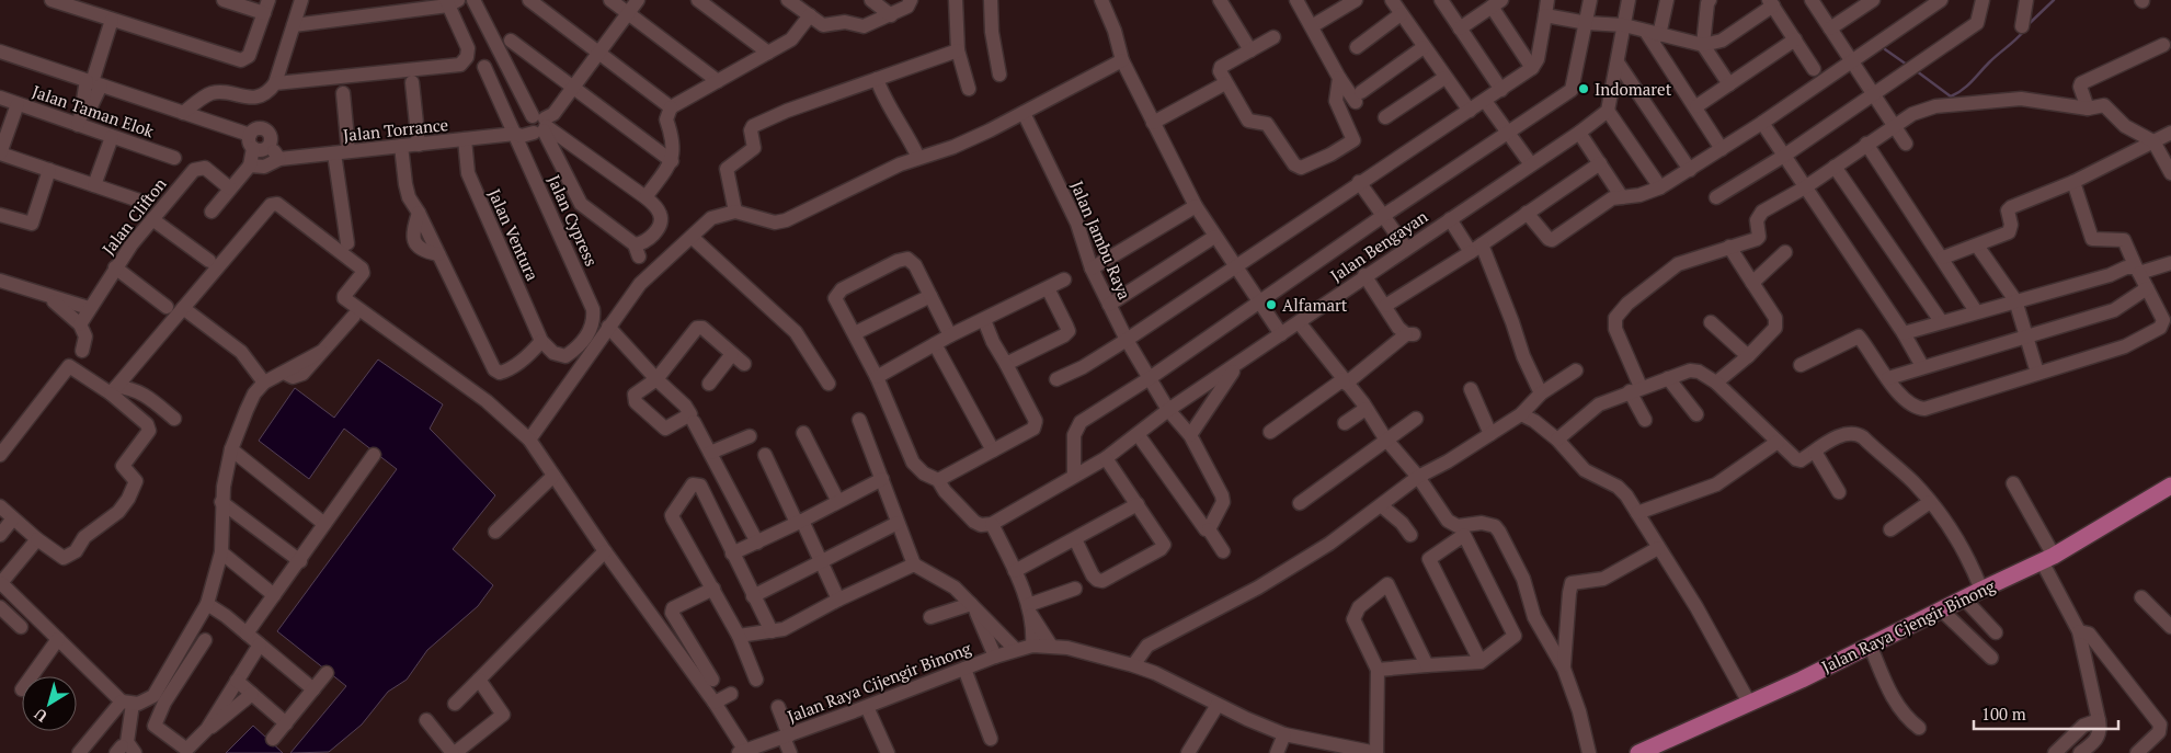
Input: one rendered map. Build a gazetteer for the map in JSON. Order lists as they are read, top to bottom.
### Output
{
  "streets": {
    "main road": ["Jalan Raya Cjengir Binong"],
    "street": [
      "Jalan Taman Elok",
      "Jalan Torrance",
      "Jalan Clifton",
      "Jalan Cypress",
      "Jalan Ventura",
      "Jalan Jambu Raya",
      "Jalan Bengayan",
      "Jalan Raya Cijengir Binong"
    ]
  },
  "crossings": [
    ["Jalan Torrance", "Jalan Cypress"],
    ["Jalan Torrance", "Jalan Ventura"],
    ["Jalan Cypress", "Jalan Ventura"],
    ["Jalan Jambu Raya", "Jalan Bengayan"]
  ],
  "places": ["Indomaret", "Alfamart"],
  "scale_bar": "100 m",
  "north": "bottom left"
}
